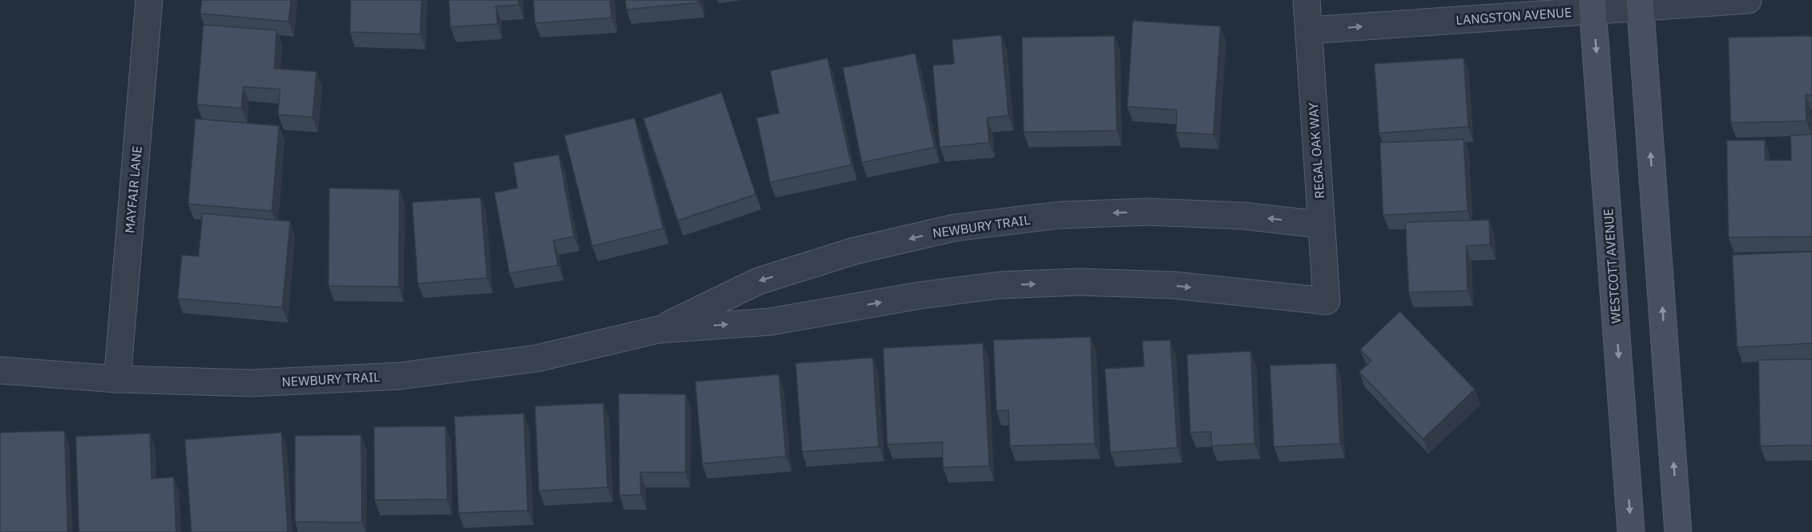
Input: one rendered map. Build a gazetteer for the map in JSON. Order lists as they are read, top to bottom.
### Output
{
  "streets": {
    "street": [
      "LANGSTON AVENUE",
      "REGAL OAK WAY",
      "MAYFAIR LANE",
      "NEWBURY TRAIL",
      "WESTCOTT AVENUE"
    ]
  },
  "crossings": [
    ["LANGSTON AVENUE", "REGAL OAK WAY"],
    ["LANGSTON AVENUE", "WESTCOTT AVENUE"],
    ["REGAL OAK WAY", "NEWBURY TRAIL"],
    ["MAYFAIR LANE", "NEWBURY TRAIL"]
  ],
  "one_way": ["LANGSTON AVENUE"]
}
